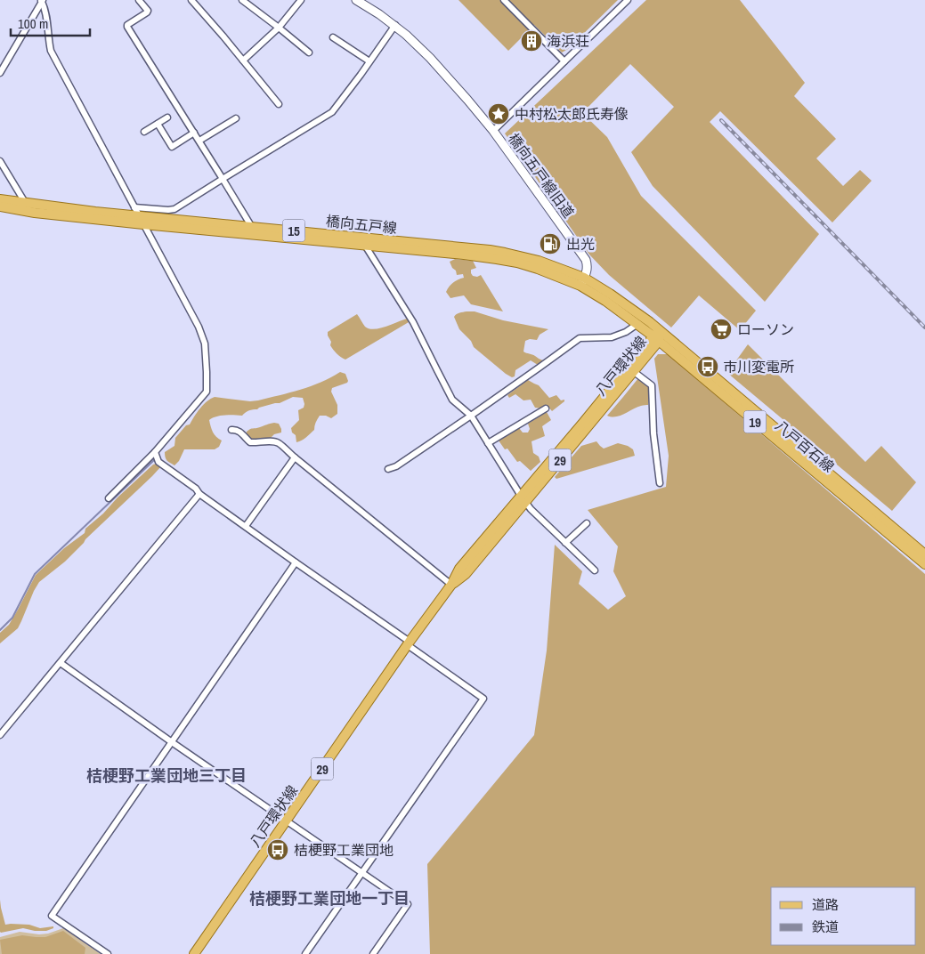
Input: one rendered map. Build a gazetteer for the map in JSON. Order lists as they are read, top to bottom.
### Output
{
  "streets": {
    "main road": [
      "橋向五戸線",
      "15",
      "八戸環状線",
      "19",
      "八戸百石線",
      "29"
    ],
    "street": ["橋向五戸線旧道"]
  },
  "crossings": [
    ["橋向五戸線旧道", "橋向五戸線"],
    ["橋向五戸線旧道", "八戸百石線"],
    ["橋向五戸線", "八戸百石線"],
    ["八戸環状線", "八戸百石線"]
  ],
  "districts": ["桔梗野工業団地三丁目", "桔梗野工業団地一丁目"],
  "places": {
    "building": ["海浜荘"],
    "place": ["中村松太郎氏寿像"],
    "fuel station": ["出光"],
    "supermarket": ["ローソン"],
    "bus stop": ["市川変電所", "桔梗野工業団地"]
  },
  "legend": ["道路", "鉄道"],
  "scale_bar": "100 m"
}
